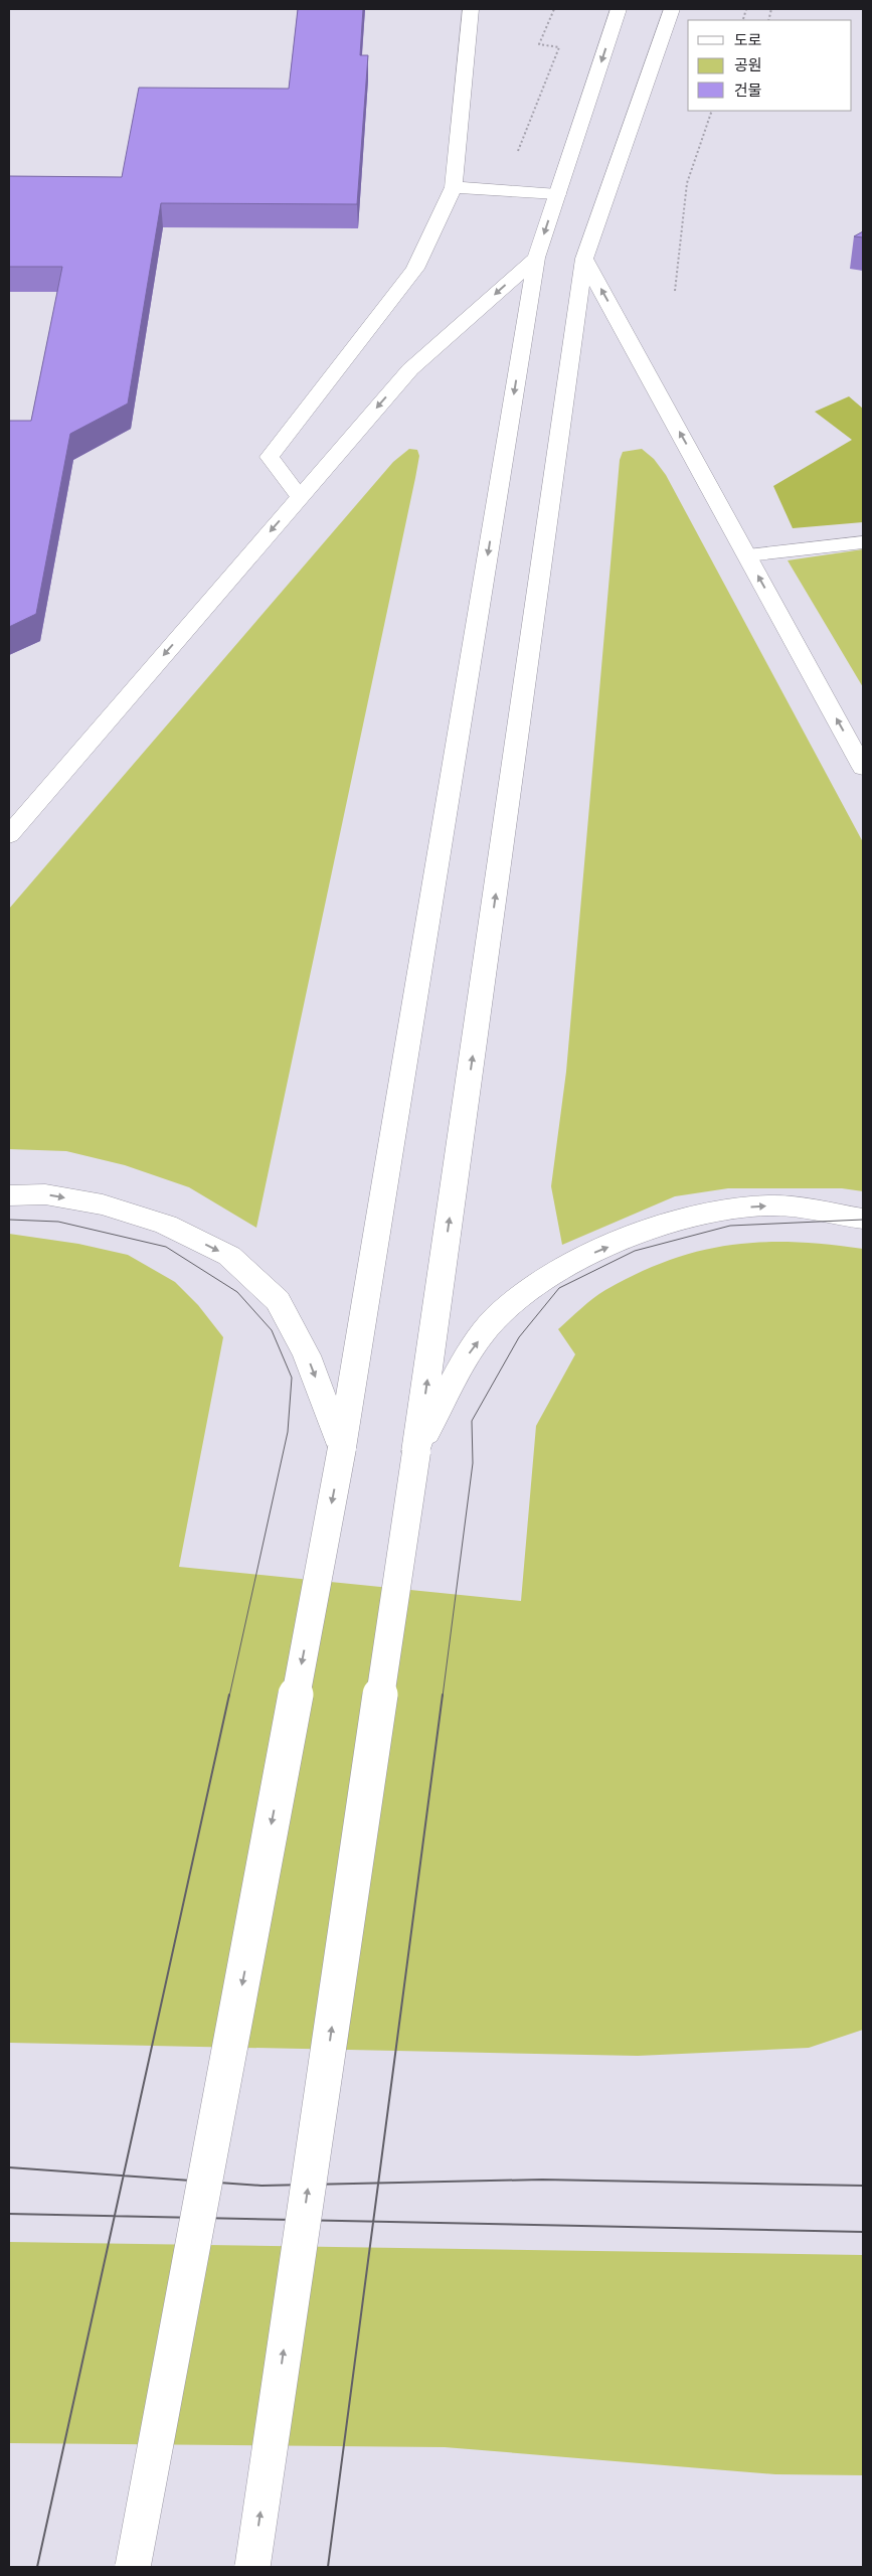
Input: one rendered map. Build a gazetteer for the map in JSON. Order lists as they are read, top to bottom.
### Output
{
  "legend": ["도로", "공원", "건물"]
}
